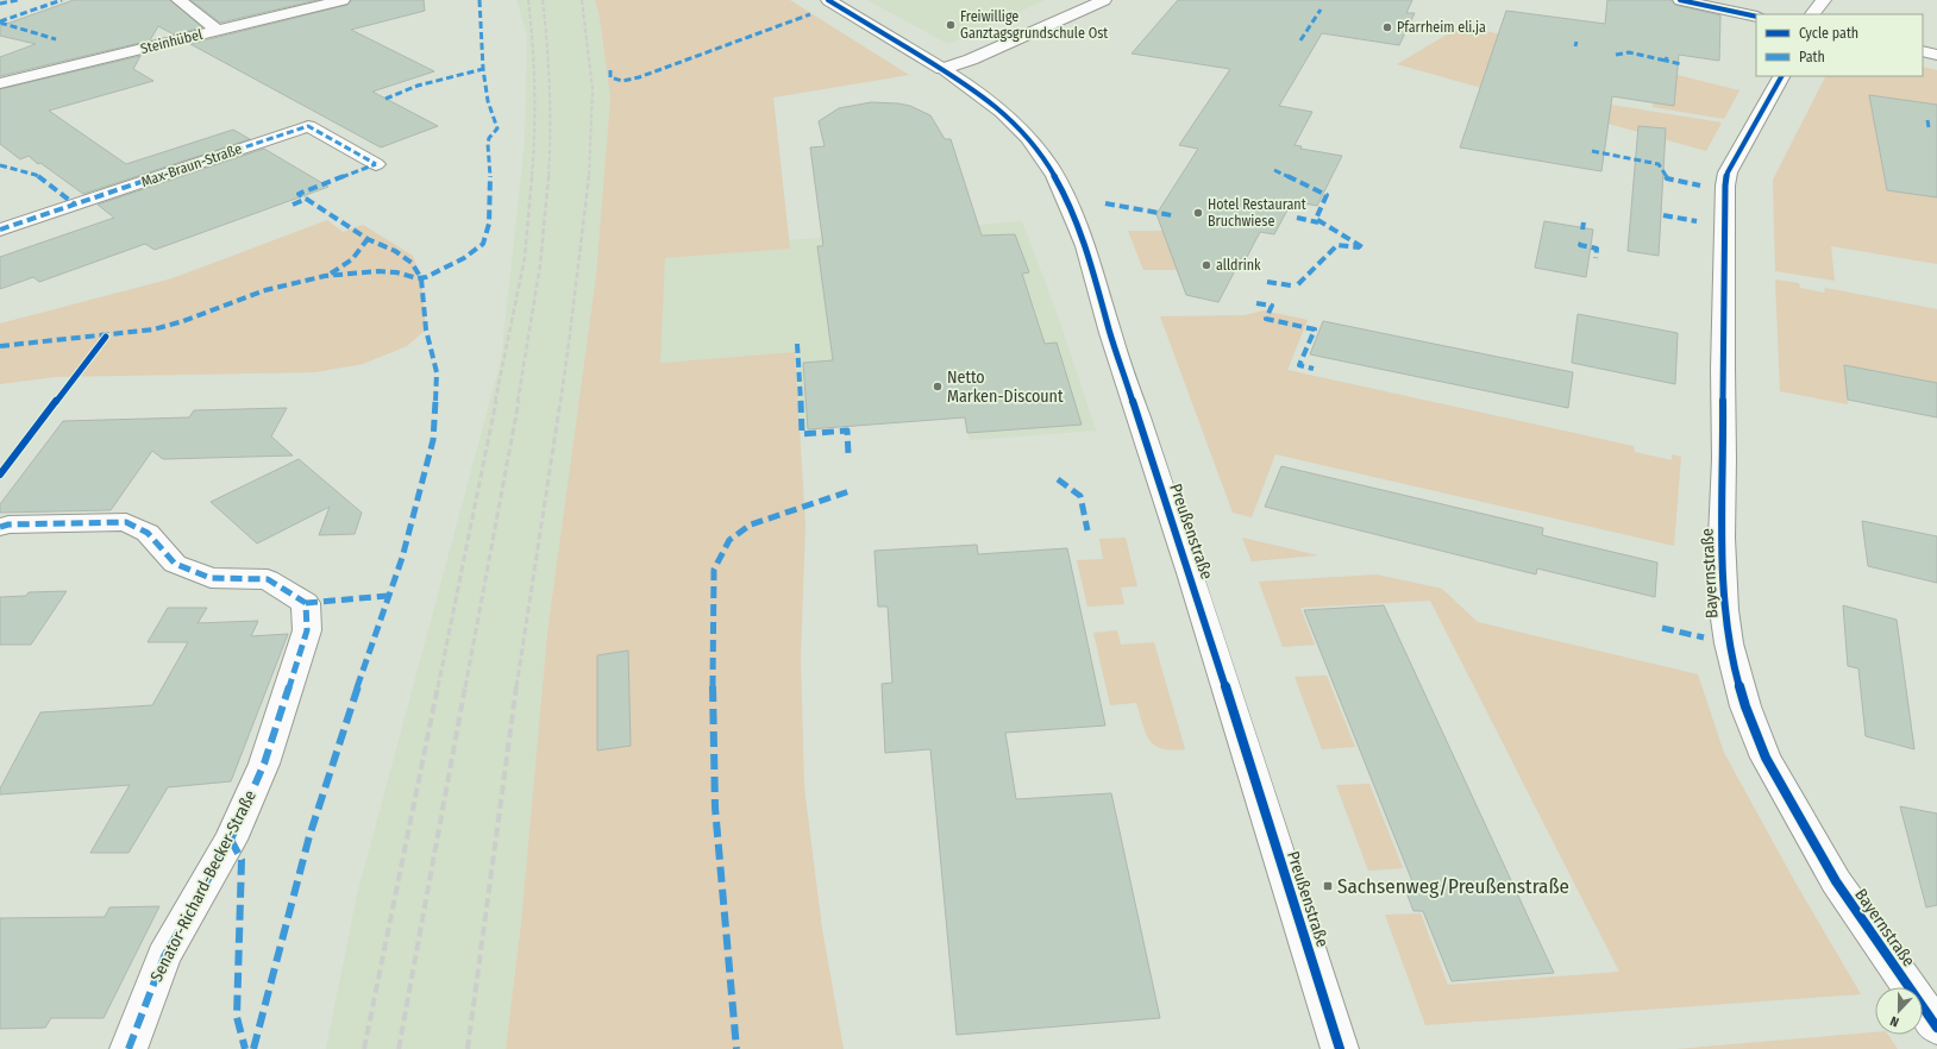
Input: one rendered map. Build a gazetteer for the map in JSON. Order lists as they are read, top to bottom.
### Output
{
  "streets": {
    "street": [
      "Steinhübel",
      "Max-Braun-Straße",
      "Preußenstraße",
      "Bayernstraße",
      "Senator-Richard-Becker-Straße"
    ]
  },
  "places": {
    "other": [
      "Freiwillige Ganztagsgrundschule Ost",
      "Pfarrheim eli.ja",
      "Hotel Restaurant Bruchwiese",
      "alldrink",
      "Netto Marken-Discount"
    ],
    "transit": ["Sachsenweg/Preußenstraße"]
  },
  "legend": ["Cycle path", "Path"],
  "north": "bottom"
}
